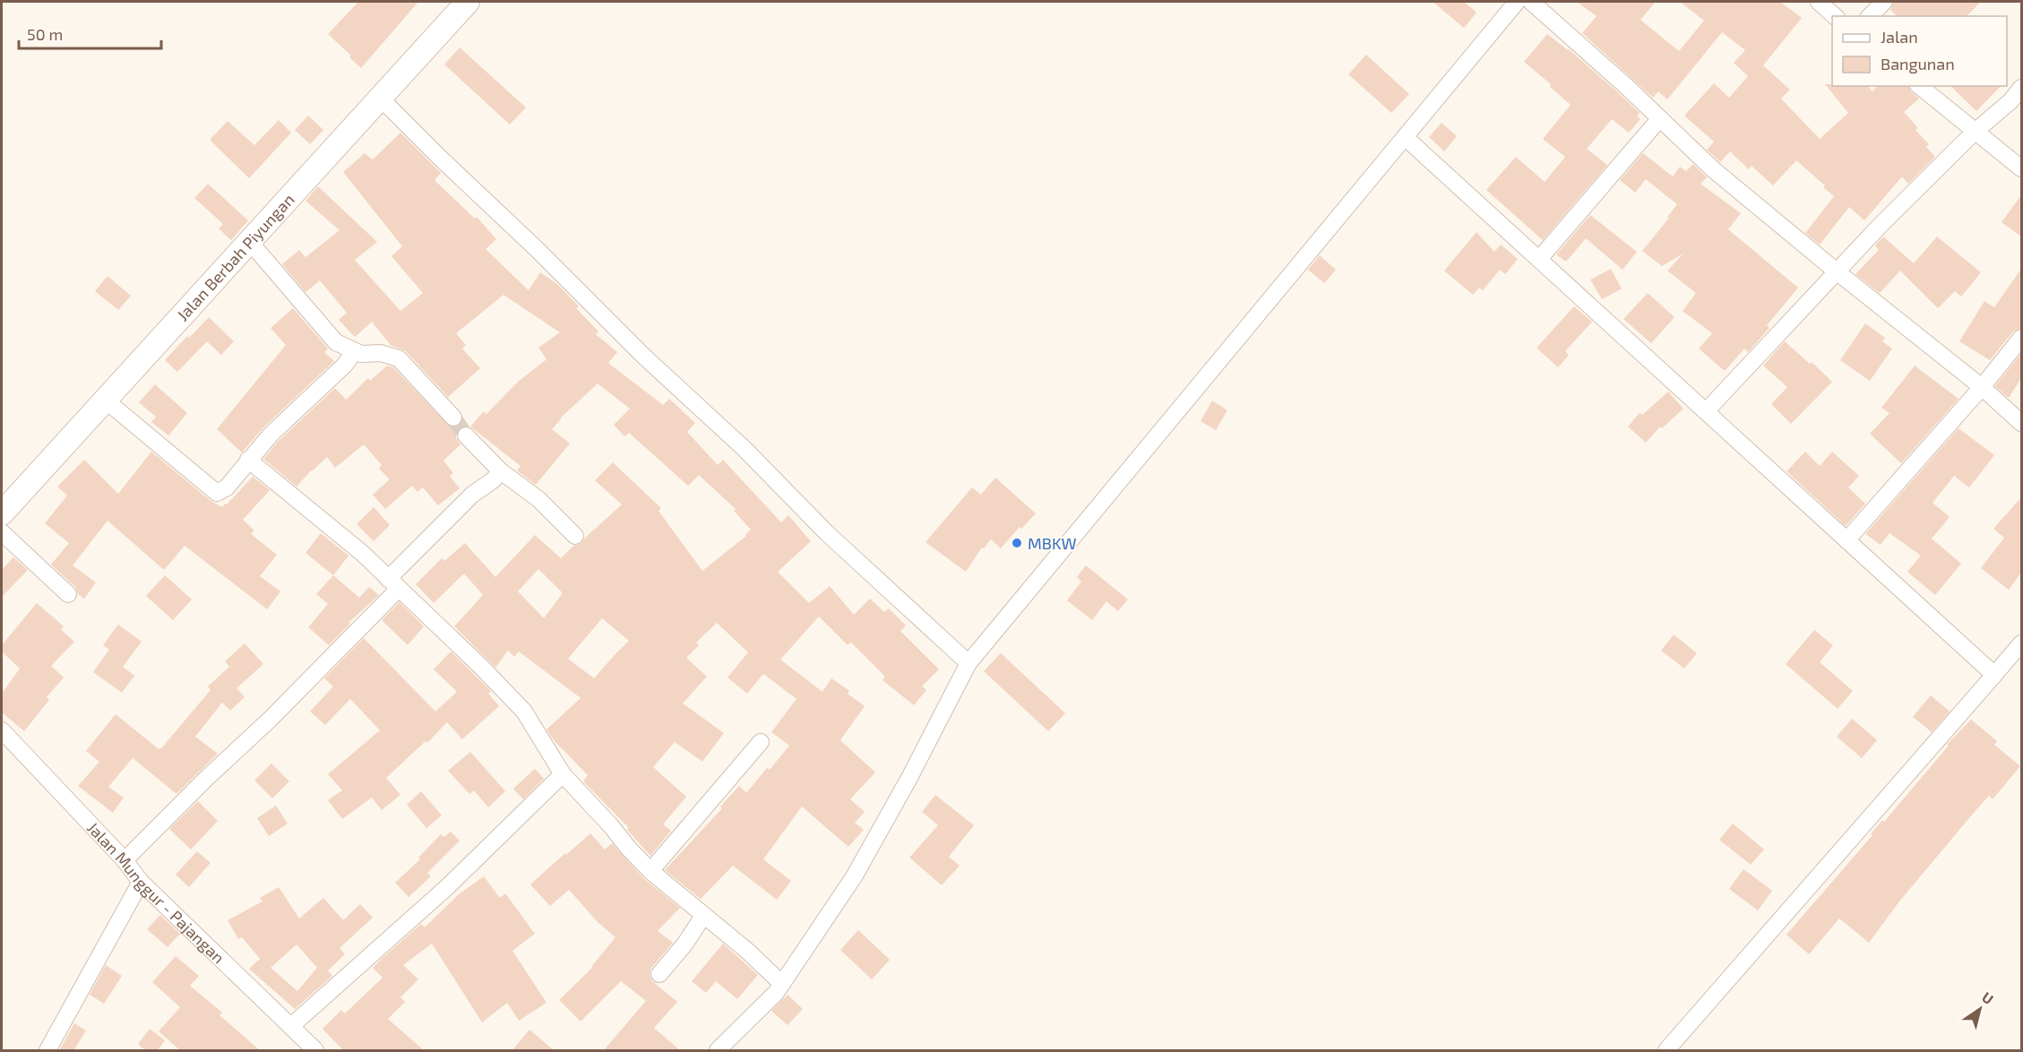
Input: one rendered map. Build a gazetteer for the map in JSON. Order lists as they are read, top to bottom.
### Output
{
  "streets": {
    "street": ["Jalan Berbah Piyungan", "Jalan Munggur - Pajangan"]
  },
  "places": ["MBKW"],
  "legend": ["Jalan", "Bangunan"],
  "scale_bar": "50 m",
  "north": "top right"
}
